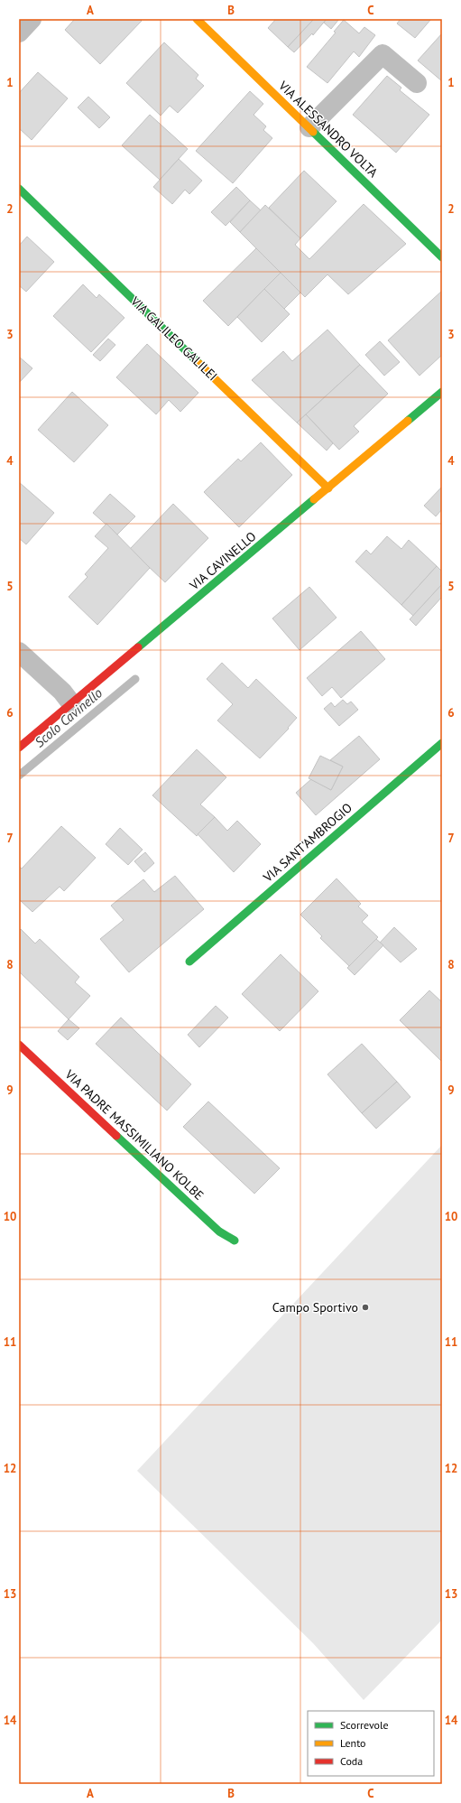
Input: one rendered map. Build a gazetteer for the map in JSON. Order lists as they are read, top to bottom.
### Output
{
  "streets": {
    "street": [
      "VIA ALESSANDRO VOLTA",
      "VIA GALILEO GALILEI",
      "VIA CAVINELLO",
      "VIA SANT'AMBROGIO",
      "VIA PADRE MASSIMILIANO KOLBE"
    ]
  },
  "crossings": [
    ["VIA GALILEO GALILEI", "VIA CAVINELLO"]
  ],
  "water": ["Scolo Cavinello"],
  "places": ["Campo Sportivo"],
  "legend": ["Scorrevole", "Lento", "Coda"],
  "grid": {
    "columns": ["A", "B", "C"],
    "rows": [
      "1",
      "2",
      "3",
      "4",
      "5",
      "6",
      "7",
      "8",
      "9",
      "10",
      "11",
      "12",
      "13",
      "14"
    ]
  }
}
